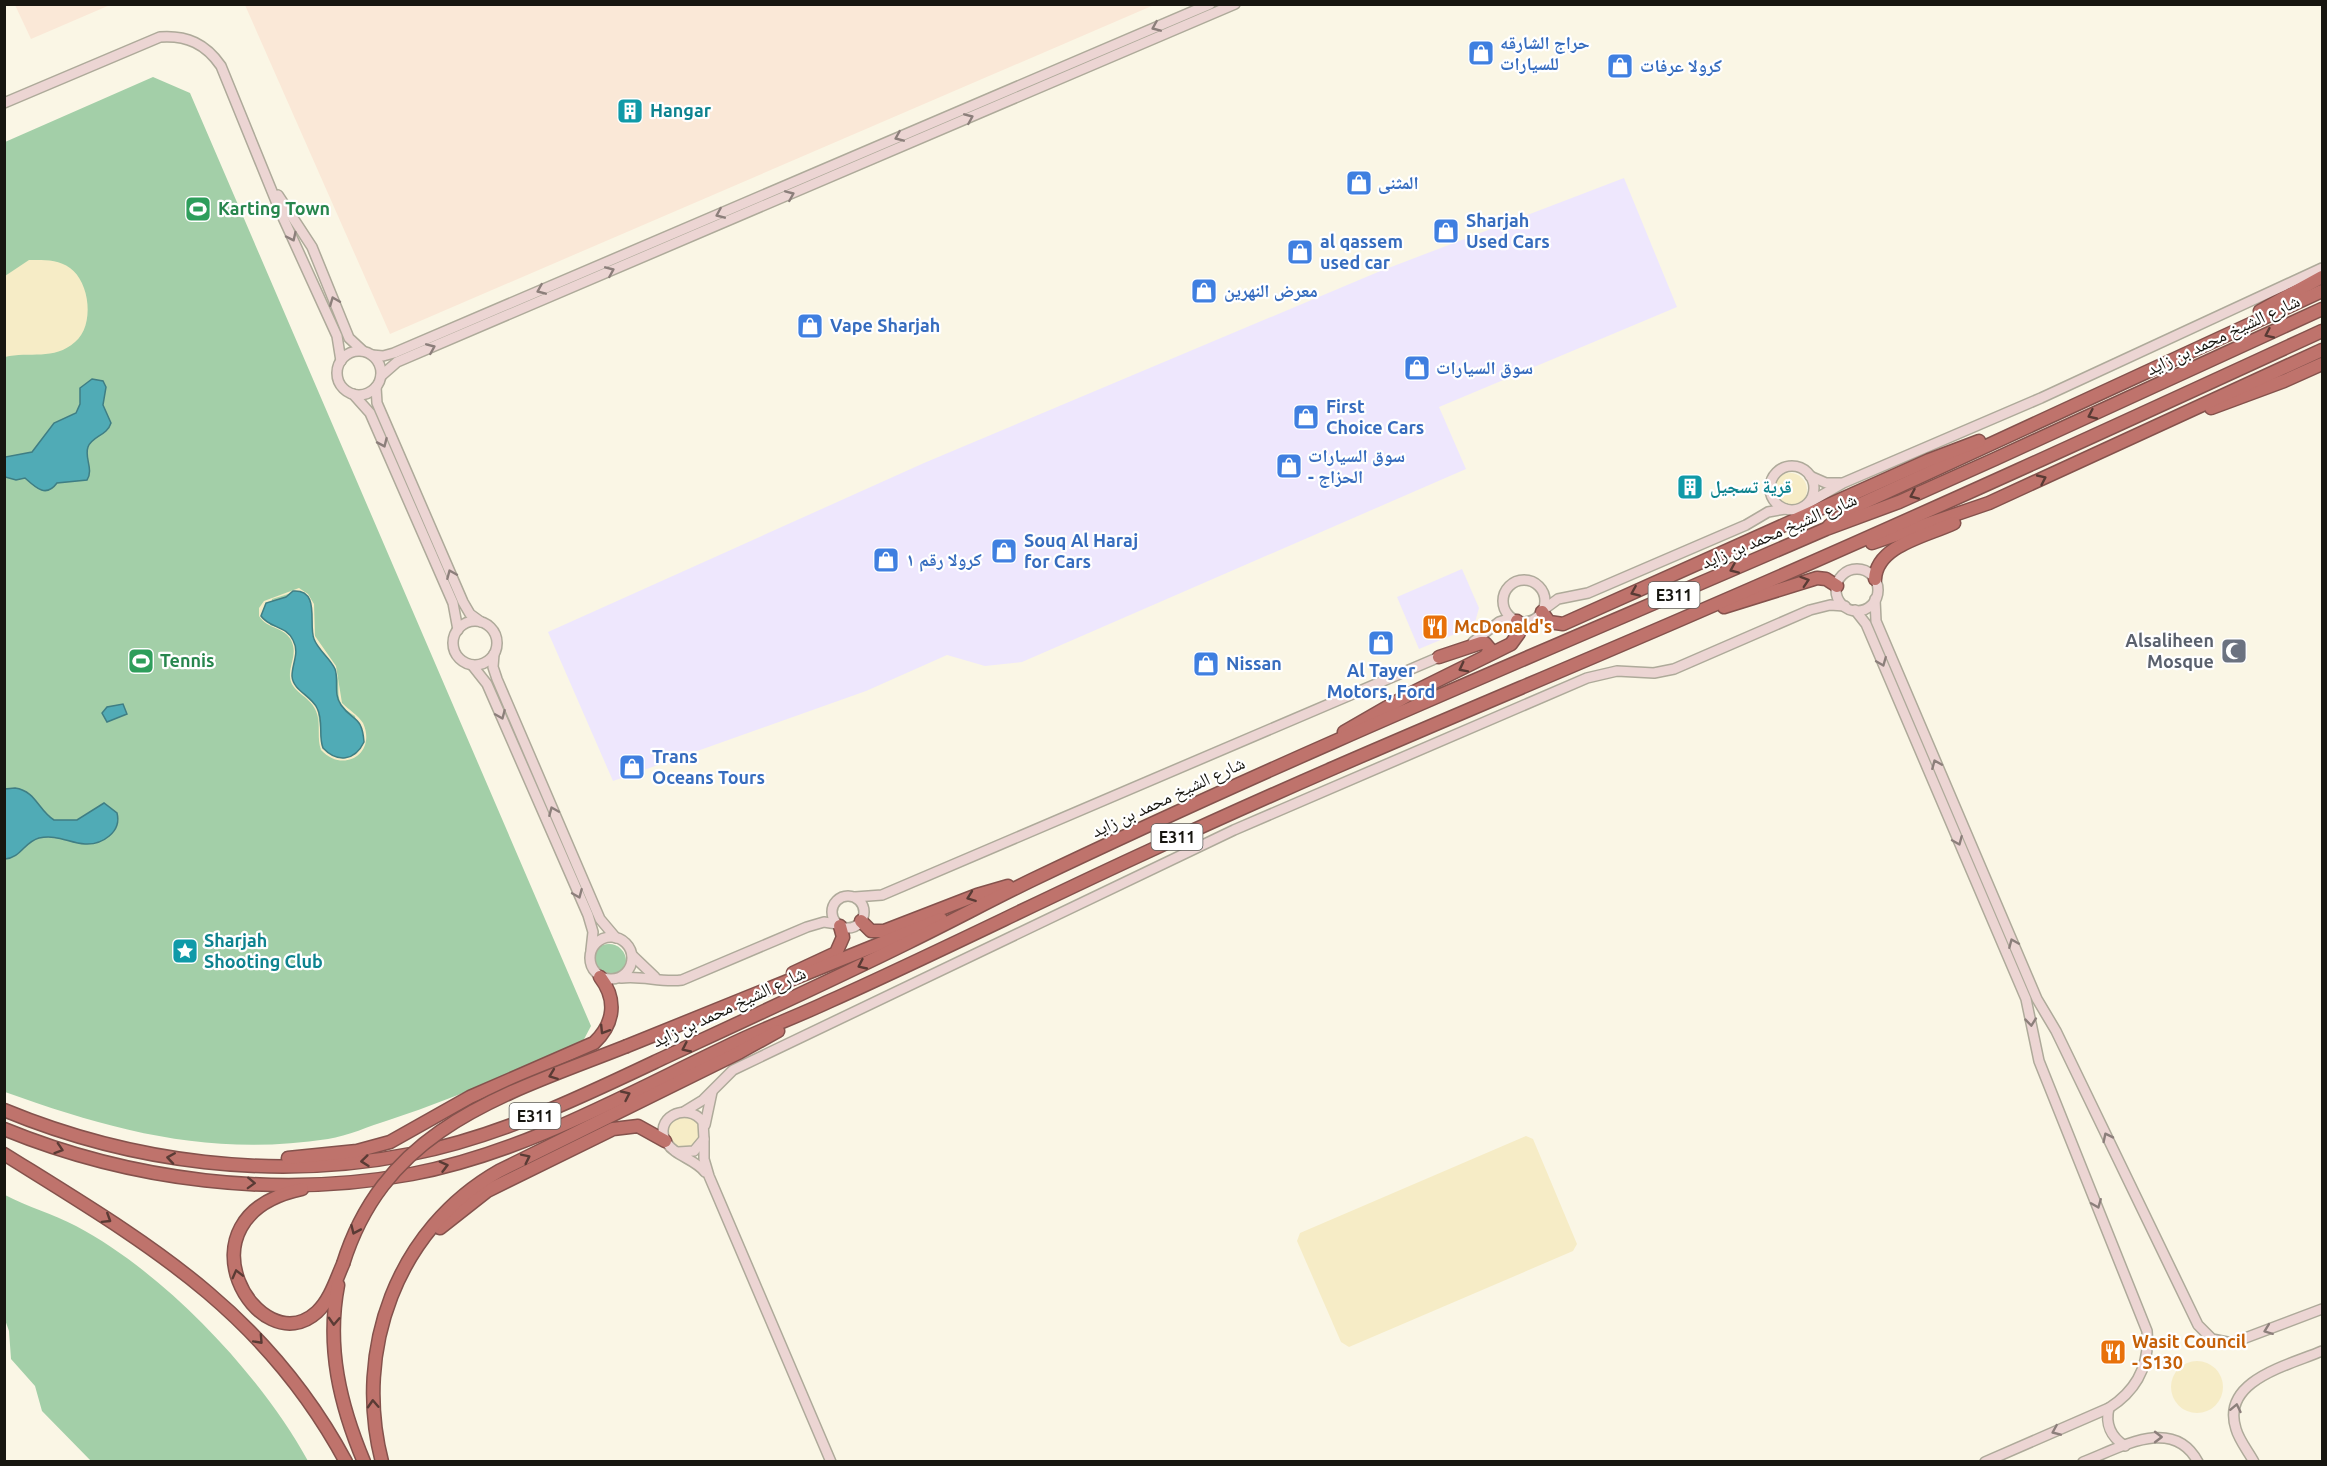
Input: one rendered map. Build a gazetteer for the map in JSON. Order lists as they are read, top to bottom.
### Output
{
  "streets": {
    "highway": ["شارع الشيخ محمد بن زايد", "E311"]
  },
  "places": {
    "shop": [
      "حراج الشارقه للسيارات",
      "كرولا عرفات",
      "المثنى",
      "Sharjah Used Cars",
      "al qassem used car",
      "معرض النهرين",
      "Vape Sharjah",
      "سوق السيارات",
      "First Choice Cars",
      "سوق السيارات - الحزاج",
      "Souq Al Haraj for Cars",
      "كرولا رقم ١",
      "Al Tayer Motors, Ford",
      "Nissan",
      "Trans Oceans Tours"
    ],
    "building": ["Hangar", "قرية تسجيل"],
    "sports": ["Karting Town", "Tennis"],
    "restaurant": ["McDonald's", "Wasit Council - S130"],
    "mosque": ["Alsaliheen Mosque"],
    "place": ["Sharjah Shooting Club"]
  }
}
